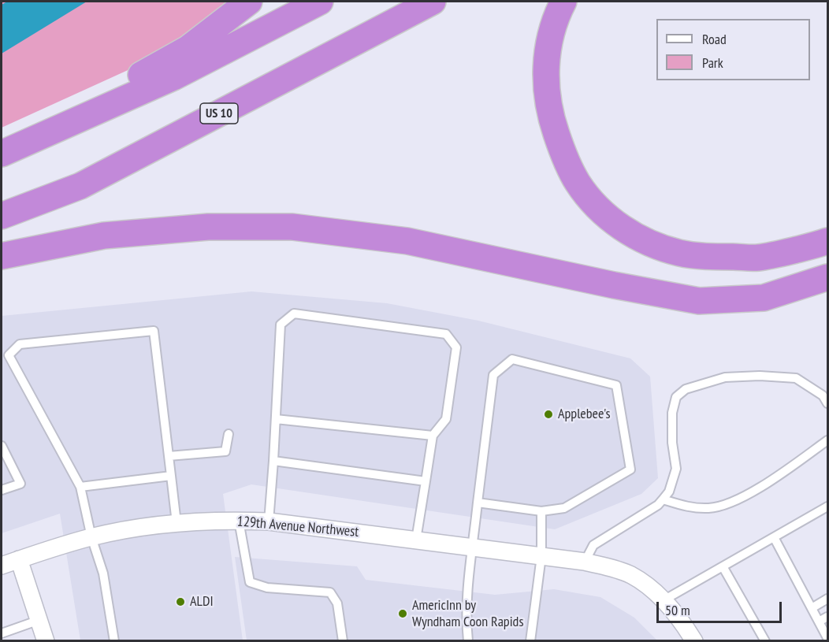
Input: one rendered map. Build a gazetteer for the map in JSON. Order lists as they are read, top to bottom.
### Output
{
  "streets": {
    "highway": ["US 10"],
    "street": ["129th Avenue Northwest"]
  },
  "places": ["Applebee's", "ALDI", "AmericInn by Wyndham Coon Rapids"],
  "legend": ["Road", "Park"],
  "scale_bar": "50 m"
}
